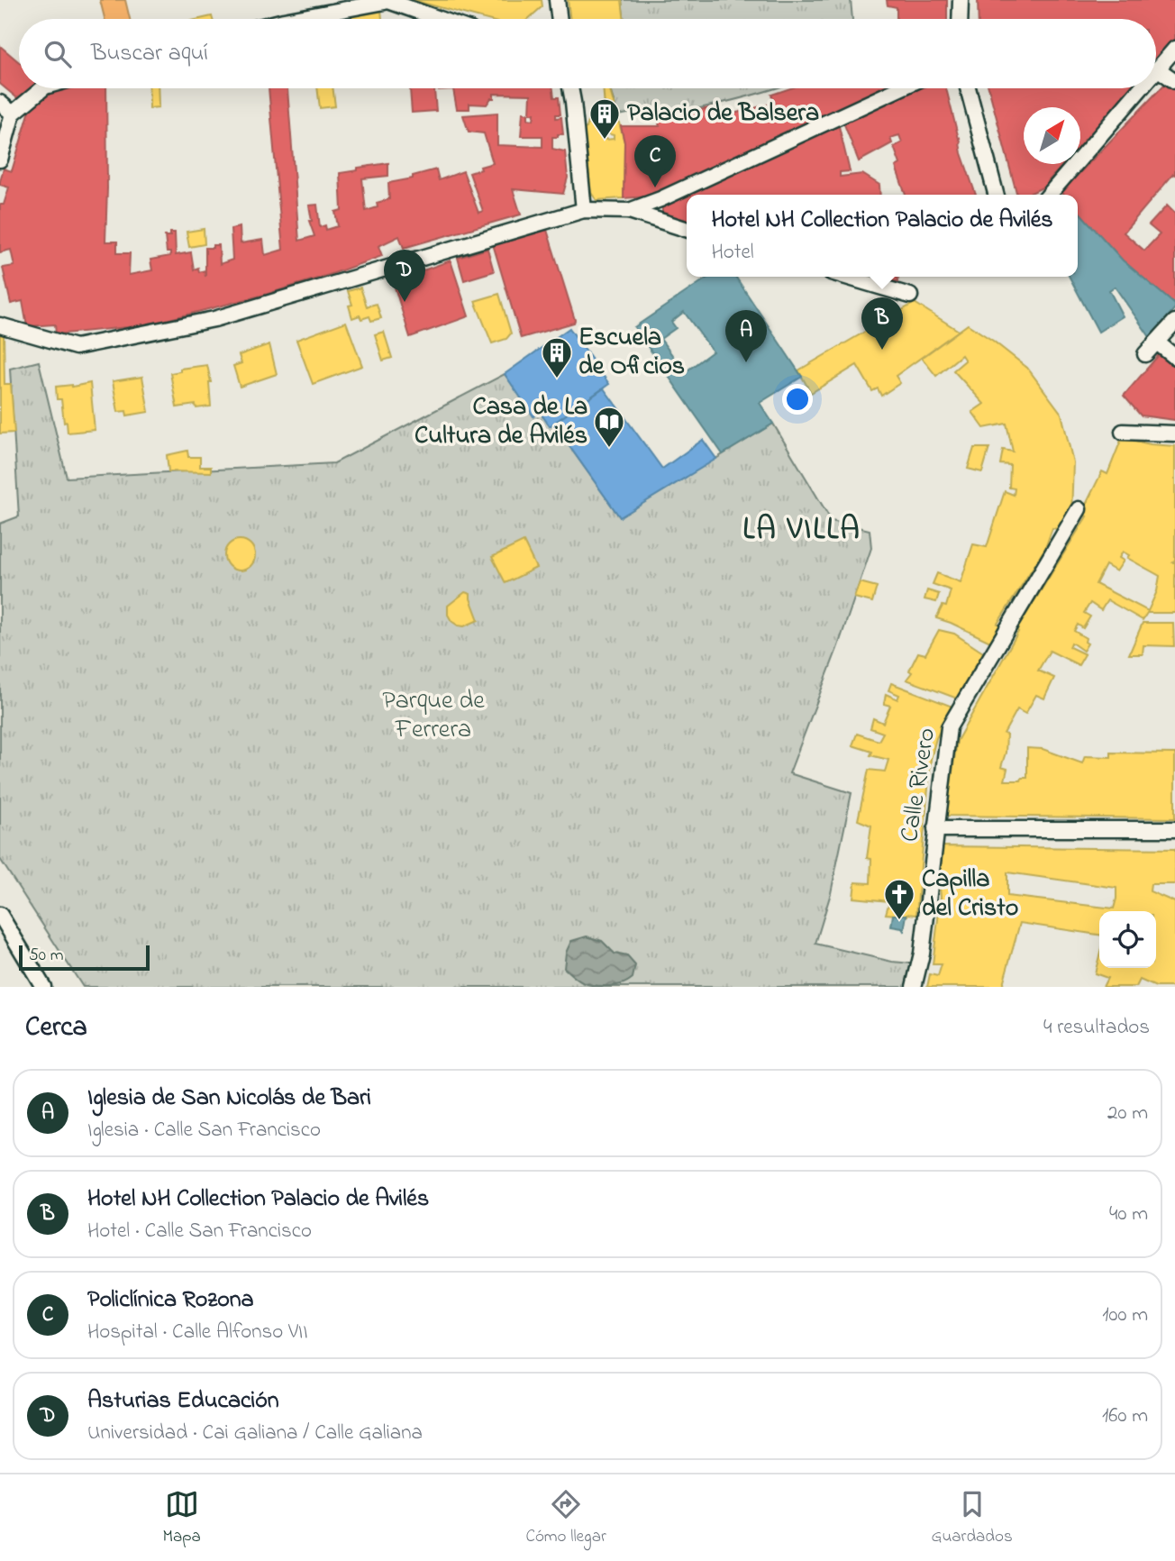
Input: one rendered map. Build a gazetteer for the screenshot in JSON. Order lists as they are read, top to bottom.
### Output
{
  "streets": {
    "street": ["Calle Rivero"]
  },
  "districts": ["LA VILLA"],
  "parks": ["Parque de Ferrera"],
  "places": {
    "building": ["Palacio de Balsera", "Escuela de Oficios"],
    "library": ["Casa de La Cultura de Avilés"],
    "church": ["Capilla del Cristo"]
  },
  "scale_bar": "50 m",
  "north": "top right",
  "page": {
    "search": "Buscar aquí",
    "pins": [
      "C",
      "D",
      "B",
      "A"
    ],
    "popup": ["Hotel NH Collection Palacio de Avilés", "Hotel"],
    "scale": "50 m",
    "heading": ["Cerca", "4 resultados"],
    "list": [
      {
        "mark": "A",
        "name": "Iglesia de San Nicolás de Bari",
        "note": "Iglesia · Calle San Francisco",
        "value": "20 m"
      },
      {
        "mark": "B",
        "name": "Hotel NH Collection Palacio de Avilés",
        "note": "Hotel · Calle San Francisco",
        "value": "40 m"
      },
      {
        "mark": "C",
        "name": "Policlínica Rozona",
        "note": "Hospital · Calle Alfonso VII",
        "value": "100 m"
      },
      {
        "mark": "D",
        "name": "Asturias Educación",
        "note": "Universidad · Cai Galiana / Calle Galiana",
        "value": "160 m"
      }
    ],
    "nav": ["Mapa", "Cómo llegar", "Guardados"]
  }
}
